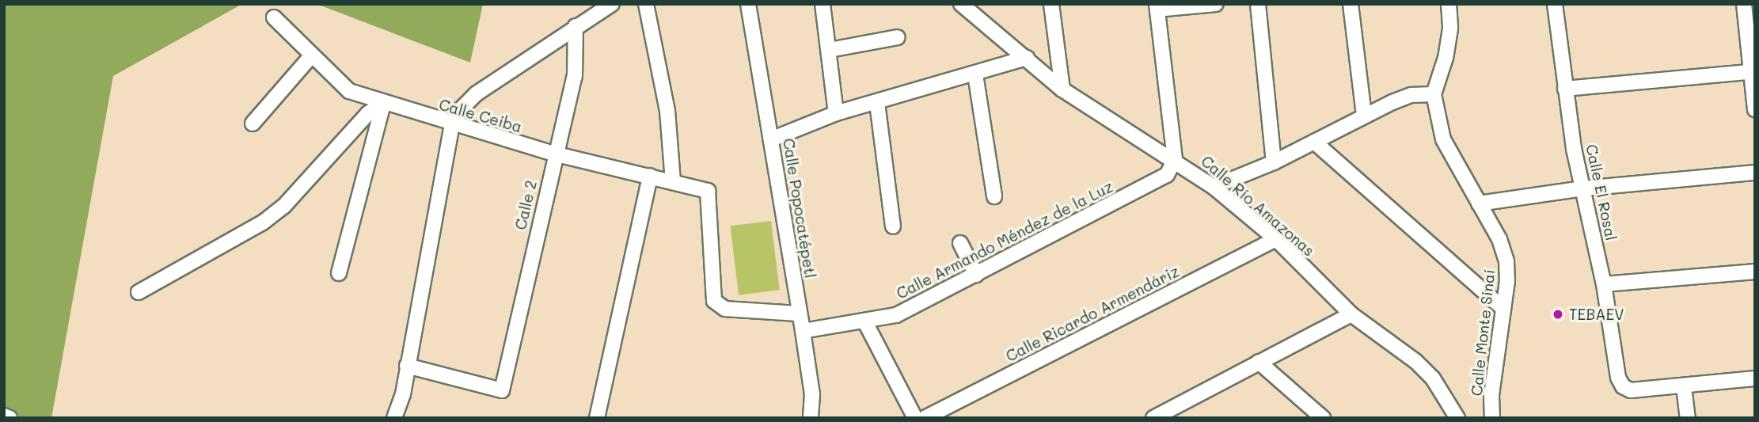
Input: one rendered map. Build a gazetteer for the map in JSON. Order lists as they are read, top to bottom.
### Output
{
  "streets": {
    "street": [
      "Calle Ceiba",
      "Calle El Rosal",
      "Calle 2",
      "Calle Río Amazonas",
      "Calle Popocatépetl",
      "Calle Armando Méndez de la Luz",
      "Calle Ricardo Armendáriz",
      "Calle Monte Sinaí"
    ]
  },
  "crossings": [
    ["Calle Ceiba", "Calle 2"],
    ["Calle Ceiba", "Calle Popocatépetl"],
    ["Calle Río Amazonas", "Calle Armando Méndez de la Luz"],
    ["Calle Río Amazonas", "Calle Ricardo Armendáriz"],
    ["Calle Popocatépetl", "Calle Armando Méndez de la Luz"]
  ],
  "places": ["TEBAEV"]
}
